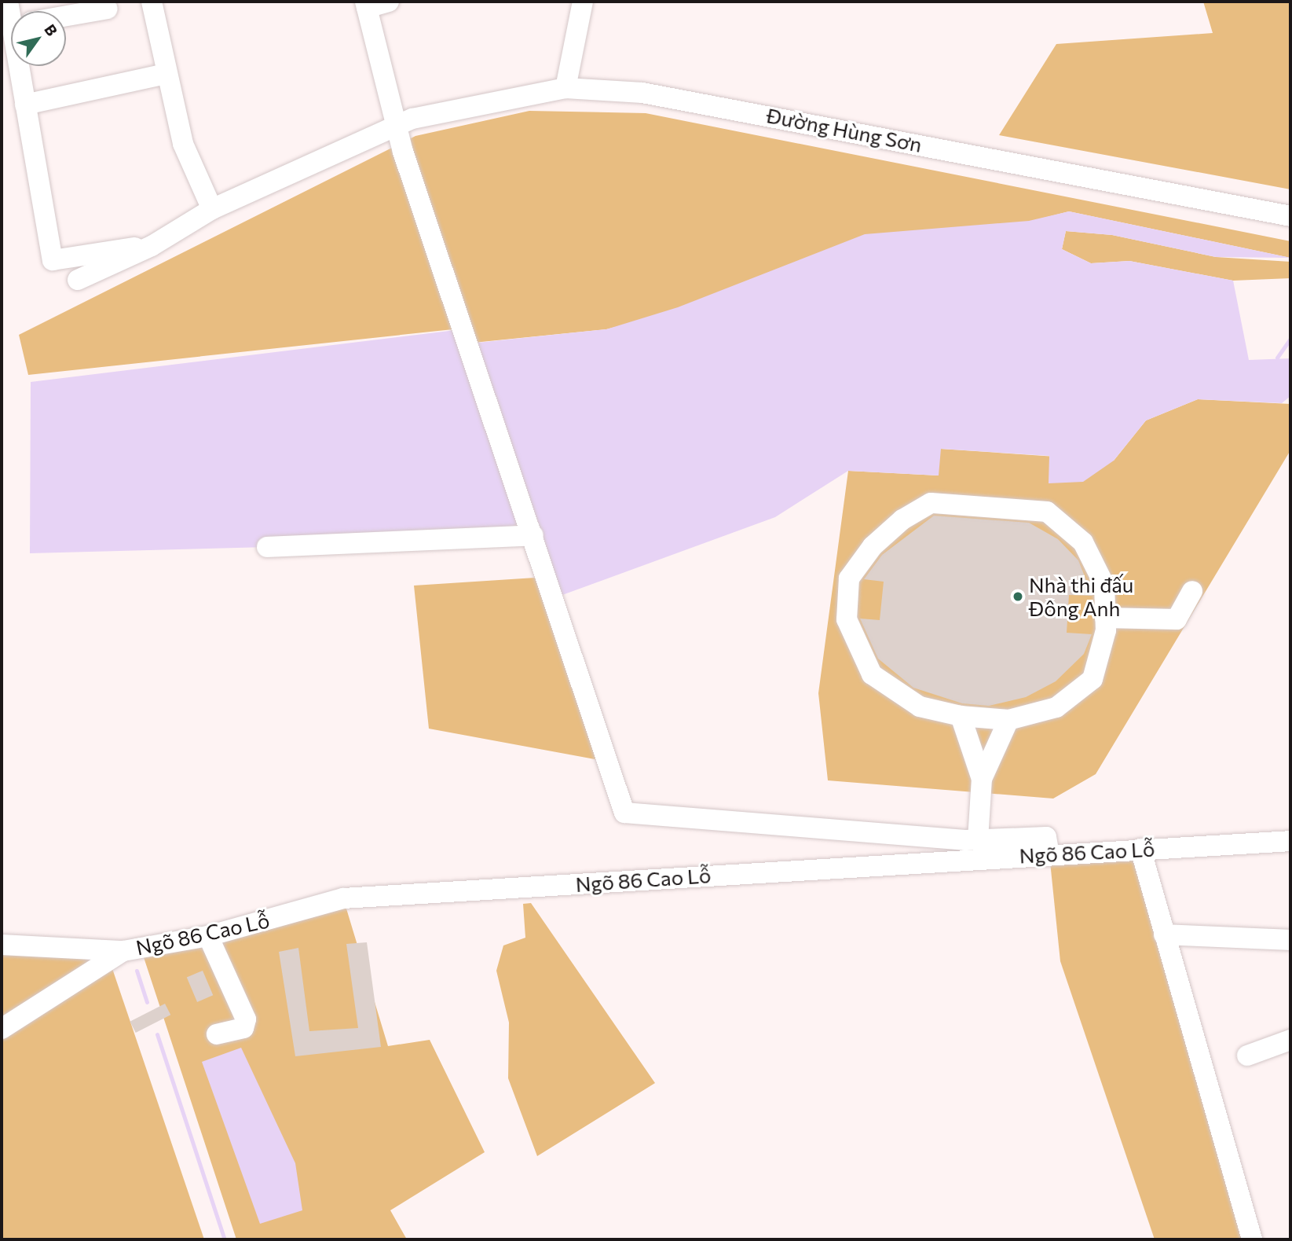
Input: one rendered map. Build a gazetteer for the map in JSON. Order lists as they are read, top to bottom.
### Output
{
  "streets": {
    "street": ["Đường Hùng Sơn", "Ngõ 86 Cao Lỗ"]
  },
  "places": ["Nhà thi đấu Đông Anh"],
  "north": "top right"
}
